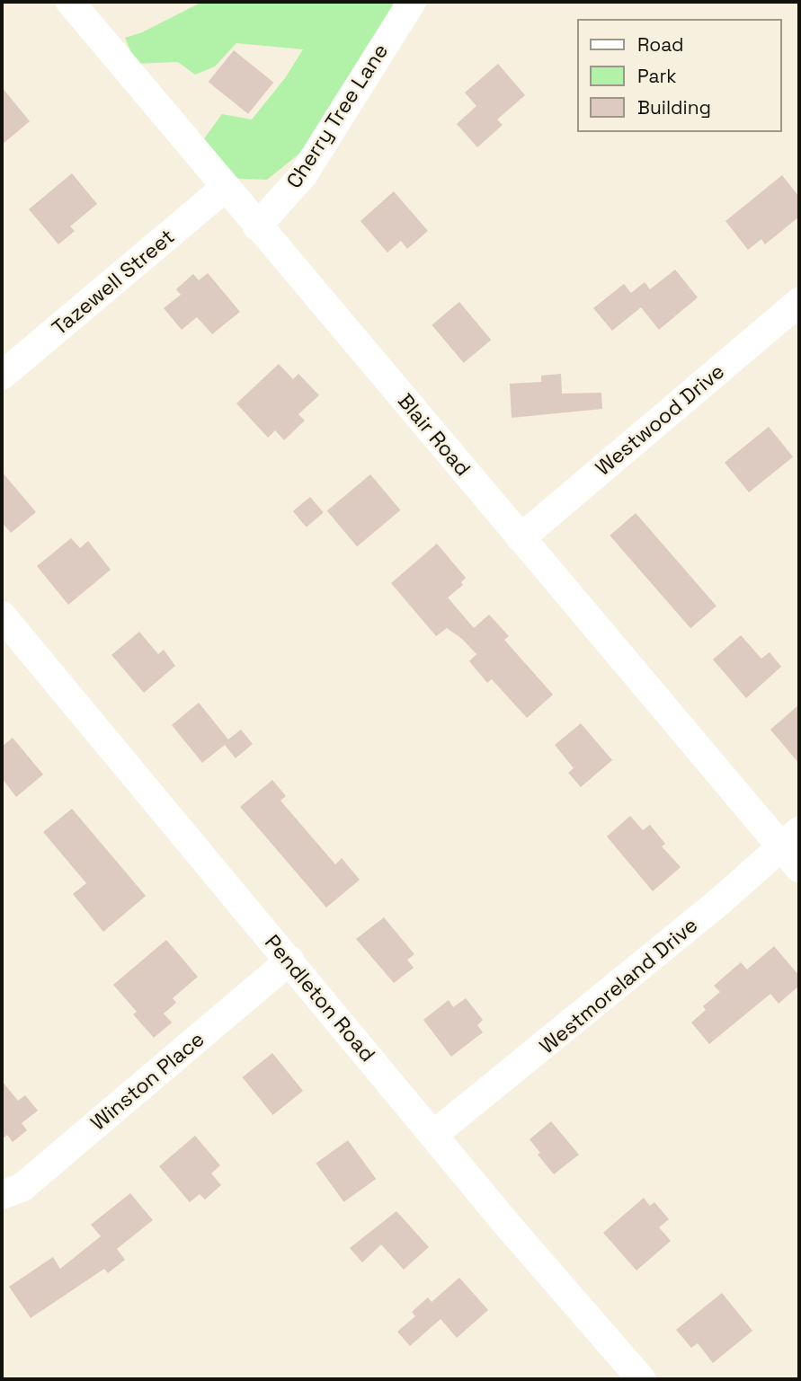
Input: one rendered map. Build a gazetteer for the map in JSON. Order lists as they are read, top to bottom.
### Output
{
  "streets": {
    "street": [
      "Cherry Tree Lane",
      "Tazewell Street",
      "Westwood Drive",
      "Blair Road",
      "Westmoreland Drive",
      "Pendleton Road",
      "Winston Place"
    ]
  },
  "crossings": [
    ["Cherry Tree Lane", "Blair Road"],
    ["Tazewell Street", "Blair Road"],
    ["Westwood Drive", "Blair Road"],
    ["Blair Road", "Westmoreland Drive"],
    ["Westmoreland Drive", "Pendleton Road"],
    ["Pendleton Road", "Winston Place"]
  ],
  "legend": ["Road", "Park", "Building"]
}
